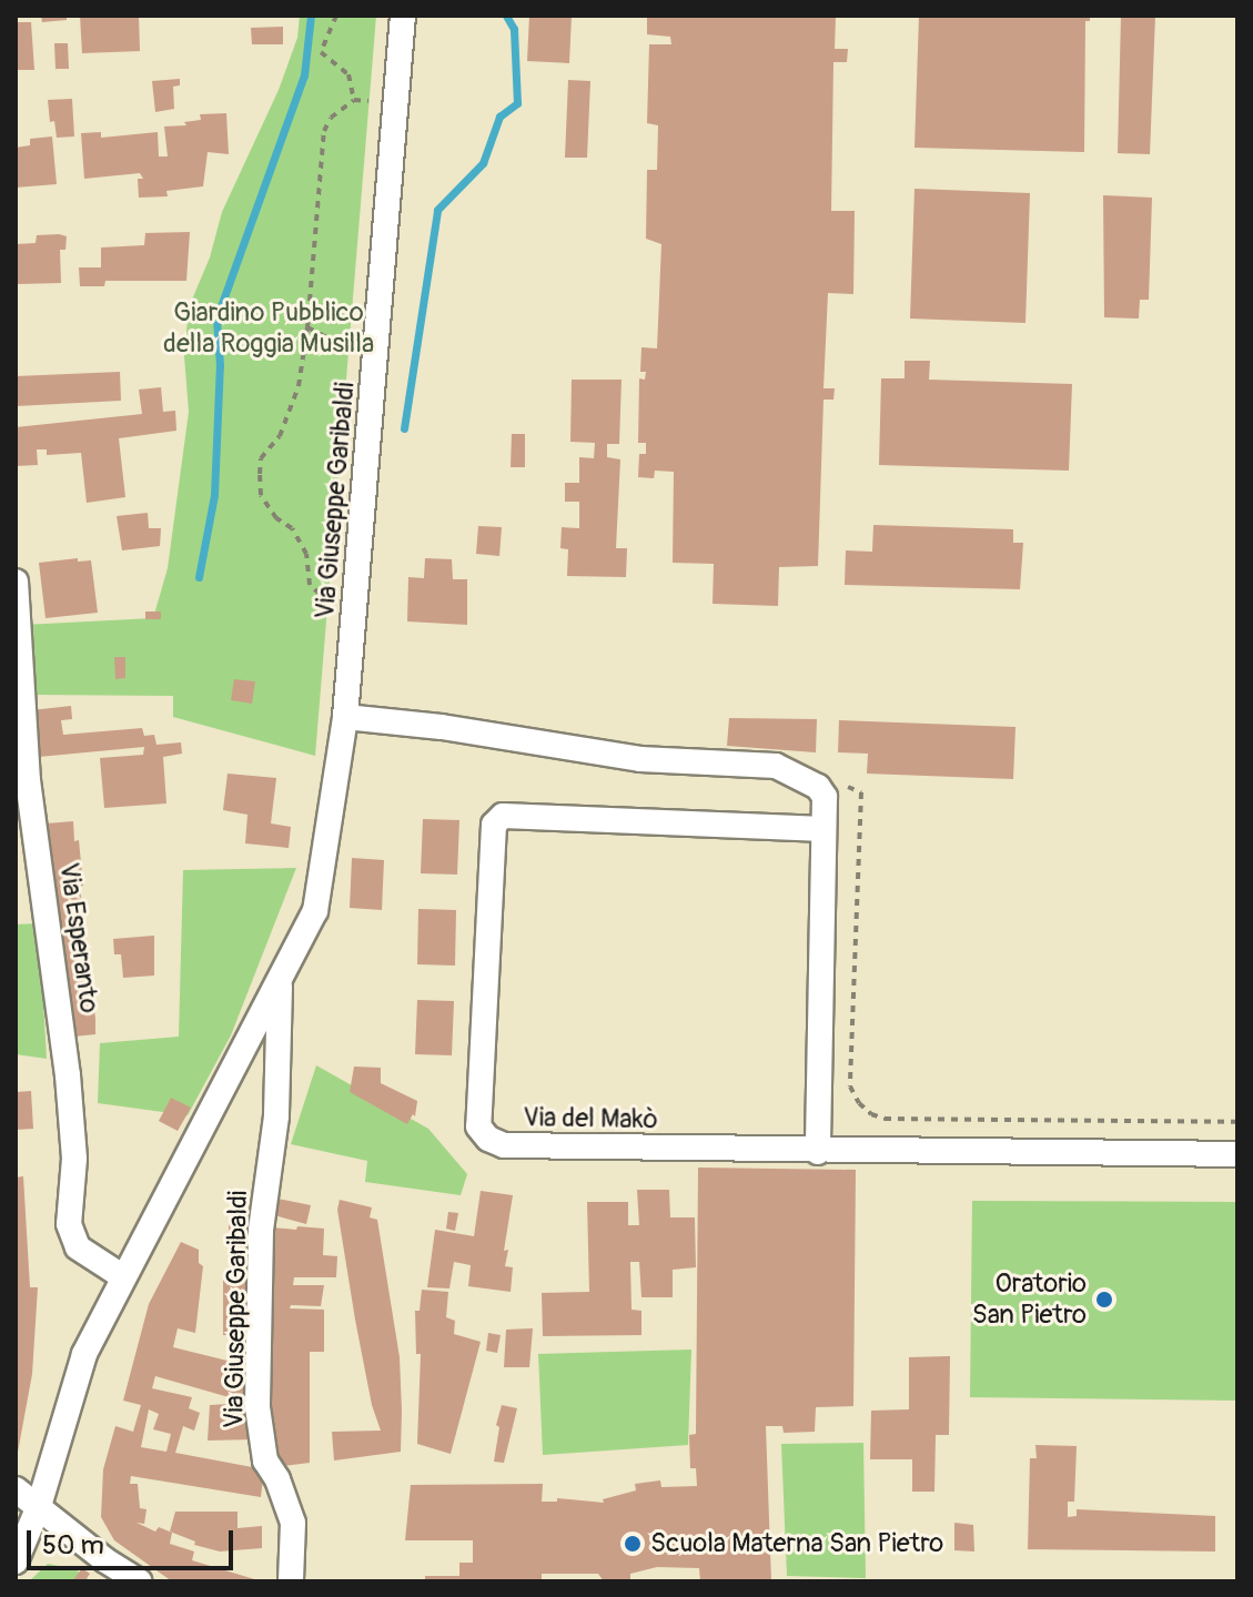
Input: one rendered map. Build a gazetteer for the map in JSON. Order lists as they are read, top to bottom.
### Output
{
  "streets": {
    "street": ["Via Giuseppe Garibaldi", "Via Esperanto", "Via del Makò"]
  },
  "crossings": [
    ["Via Giuseppe Garibaldi", "Via Esperanto"]
  ],
  "parks": ["Giardino Pubblico della Roggia Musilla"],
  "places": ["Oratorio San Pietro", "Scuola Materna San Pietro"],
  "scale_bar": "50 m"
}
